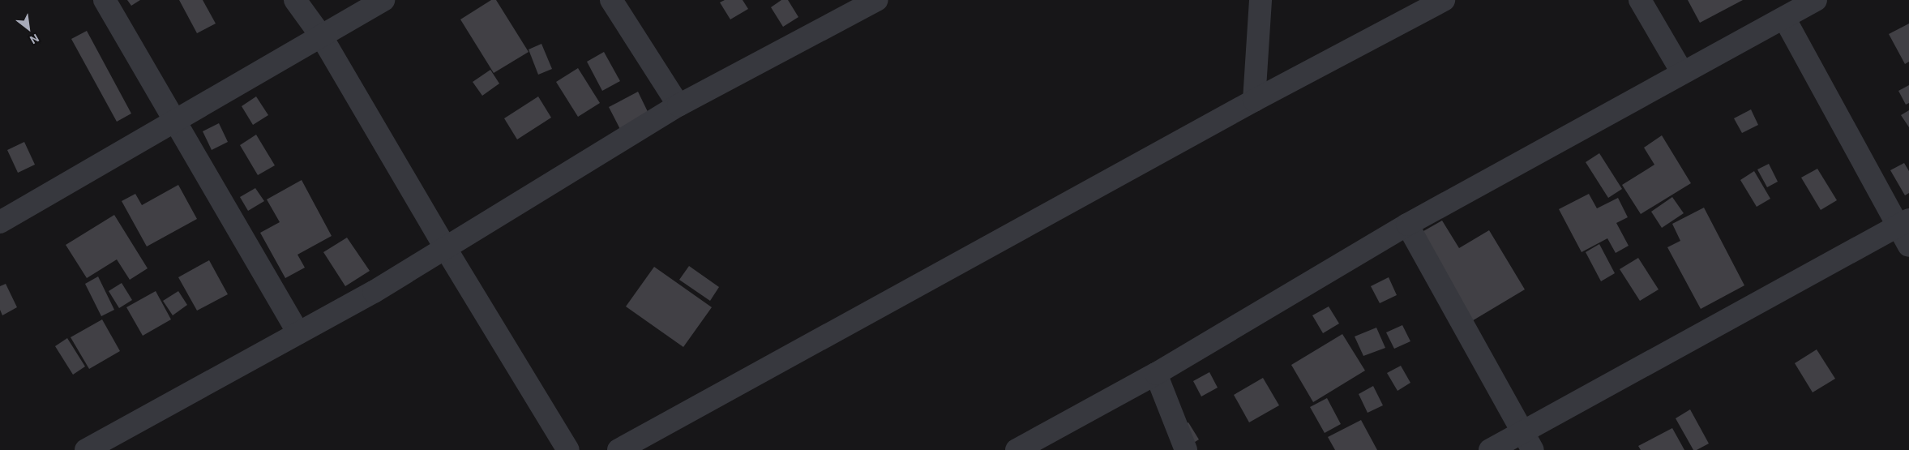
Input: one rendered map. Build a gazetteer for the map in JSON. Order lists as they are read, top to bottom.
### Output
{
  "north": "bottom right"
}
